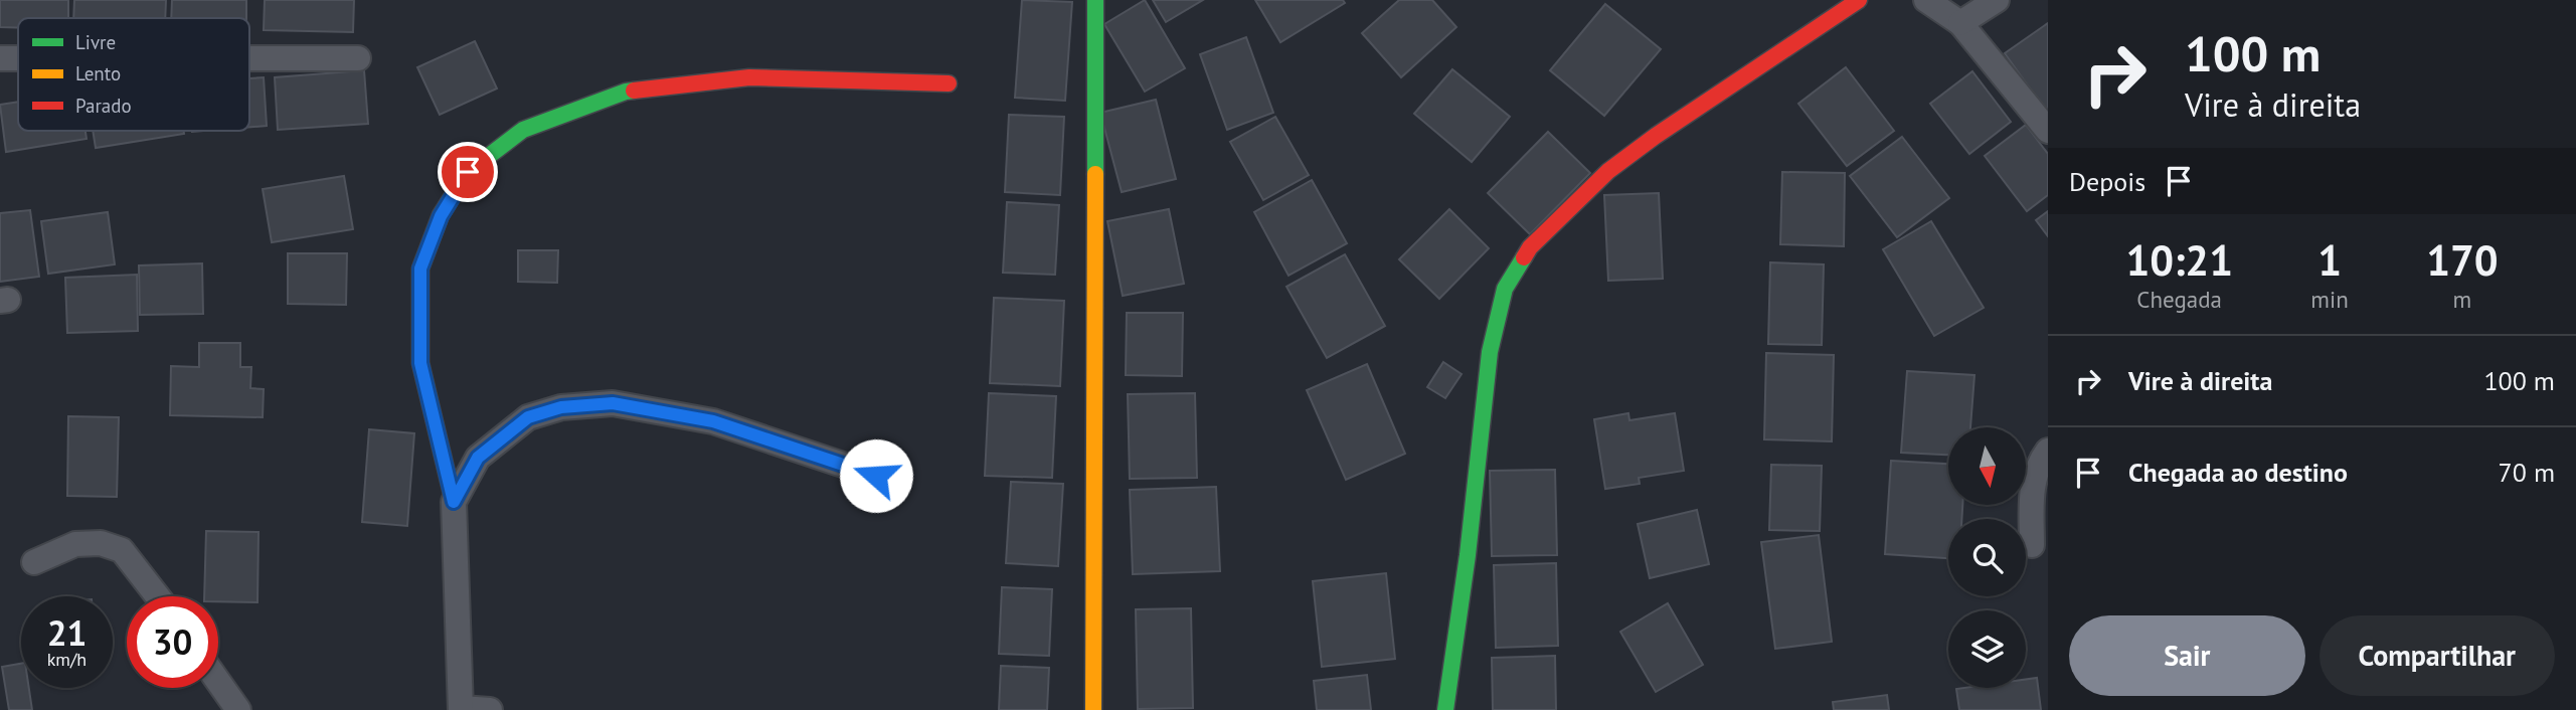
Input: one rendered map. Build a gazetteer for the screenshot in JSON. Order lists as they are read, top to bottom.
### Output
{
  "legend": ["Livre", "Lento", "Parado"],
  "north": "bottom",
  "page": {
    "turn": ["100 m", "Vire à direita"],
    "then": "Depois",
    "eta": [
      "10:21",
      "Chegada",
      "1",
      "min",
      "170",
      "m"
    ],
    "list": [
      {
        "name": "Vire à direita",
        "value": "100 m"
      },
      {
        "name": "Chegada ao destino",
        "value": "70 m"
      }
    ],
    "speed": "21 km/h",
    "limit": "30",
    "buttons": ["Sair", "Compartilhar"]
  }
}
